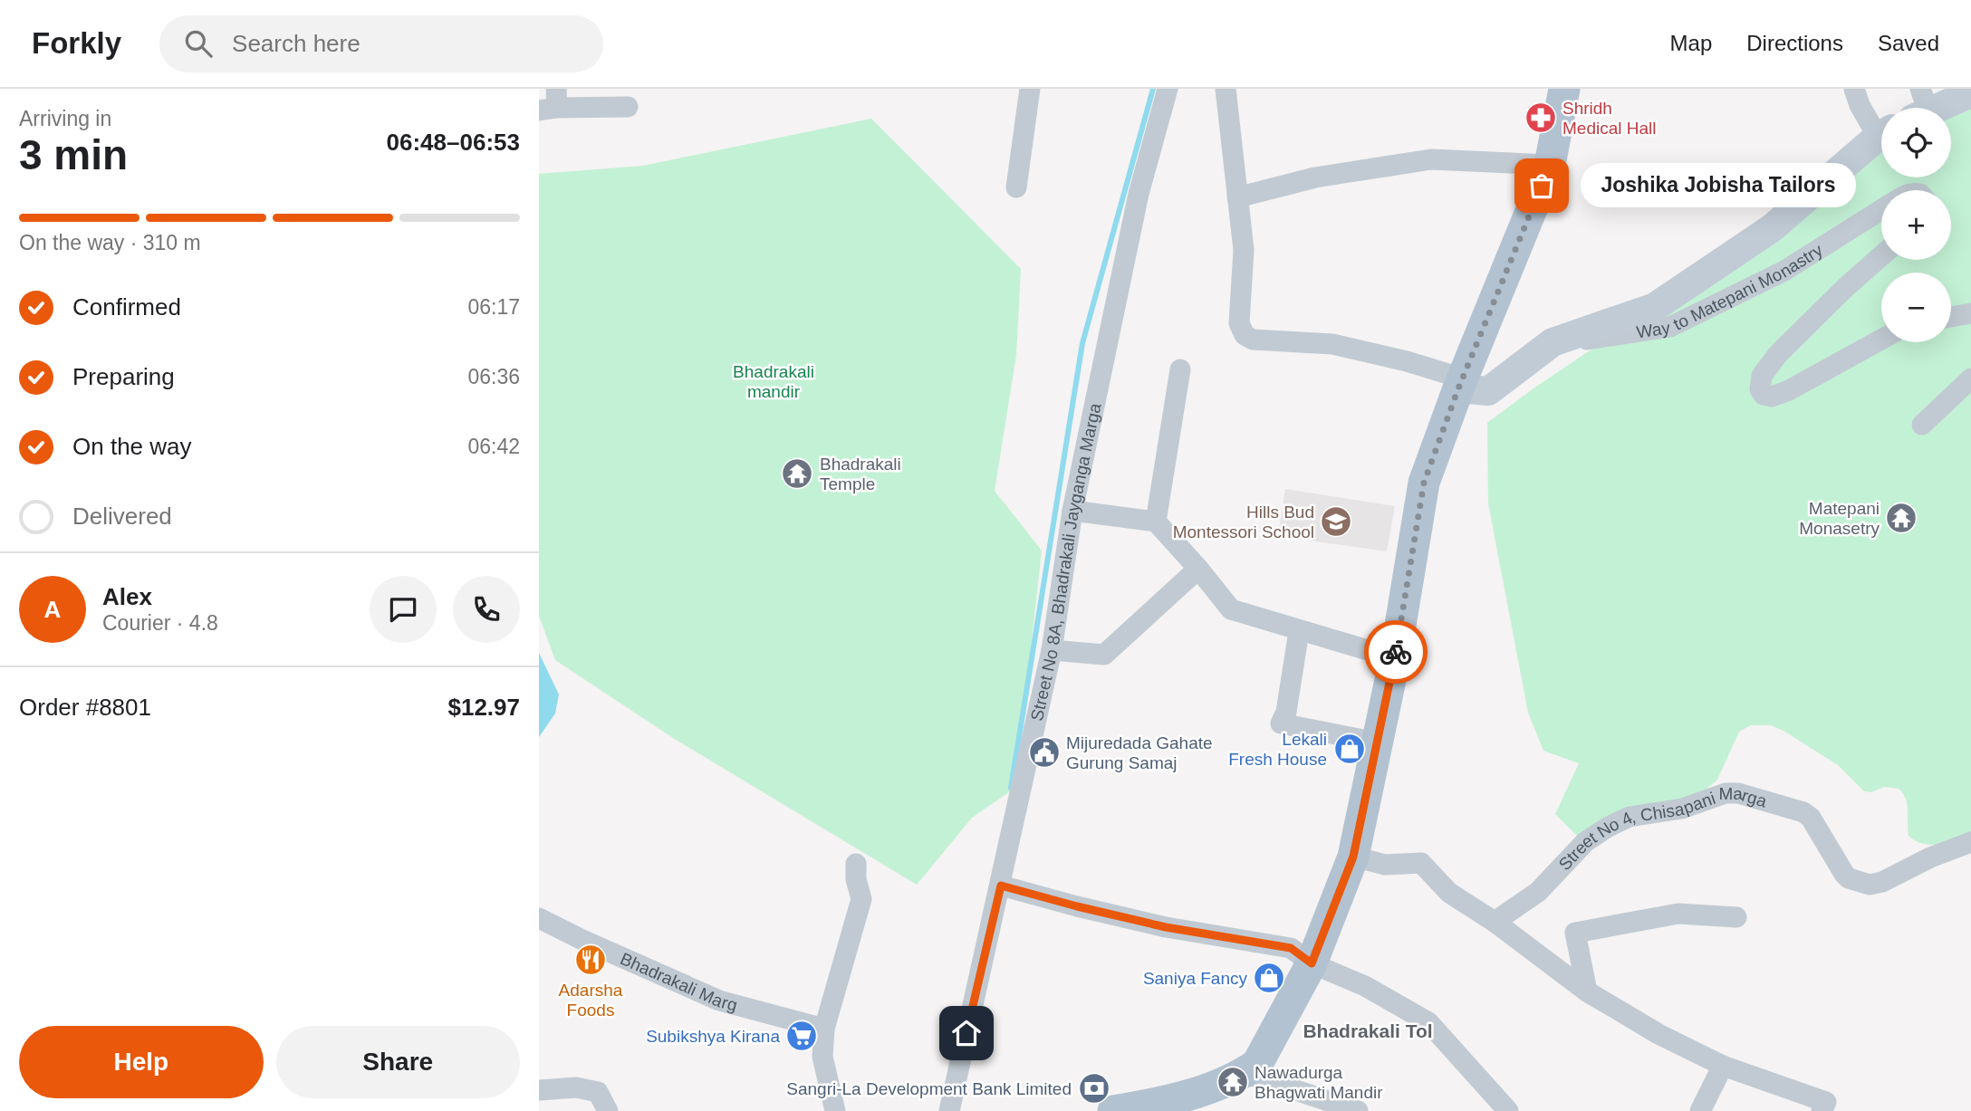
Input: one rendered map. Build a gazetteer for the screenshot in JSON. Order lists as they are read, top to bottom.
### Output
{
  "streets": {
    "street": [
      "Way to Matepani Monastry",
      "Street No 8A, Bhadrakali Jayganga Marga",
      "Street No 4, Chisapani Marga",
      "Bhadrakali Marg"
    ]
  },
  "districts": ["Bhadrakali Tol"],
  "parks": ["Bhadrakali mandir"],
  "places": {
    "pharmacy": ["Shridh Medical Hall"],
    "other": ["Joshika Jobisha Tailors"],
    "temple": ["Bhadrakali Temple", "Matepani Monasetry", "Nawadurga Bhagwati Mandir"],
    "school or university": ["Hills Bud Montessori School"],
    "shop": ["Lekali Fresh House", "Saniya Fancy"],
    "public building": ["Mijuredada Gahate Gurung Samaj"],
    "restaurant": ["Adarsha Foods"],
    "supermarket": ["Subikshya Kirana"],
    "bank": ["Sangri-La Development Bank Limited"]
  },
  "page": {
    "header": "Forkly",
    "search": "Search here",
    "nav": ["Map", "Directions", "Saved"],
    "heading": ["3 min", "Arriving in", "06:48–06:53"],
    "panel": [
      "Alex",
      "Courier · 4.8",
      "Order #8801",
      "$12.97"
    ],
    "map_buttons": ["+", "−"],
    "bubble": "Joshika Jobisha Tailors",
    "bar": "On the way · 310 m",
    "list": [
      ["Confirmed", "06:17"],
      ["Preparing", "06:36"],
      ["On the way", "06:42"],
      "Delivered"
    ],
    "round": "A",
    "buttons": ["Help", "Share"]
  }
}
